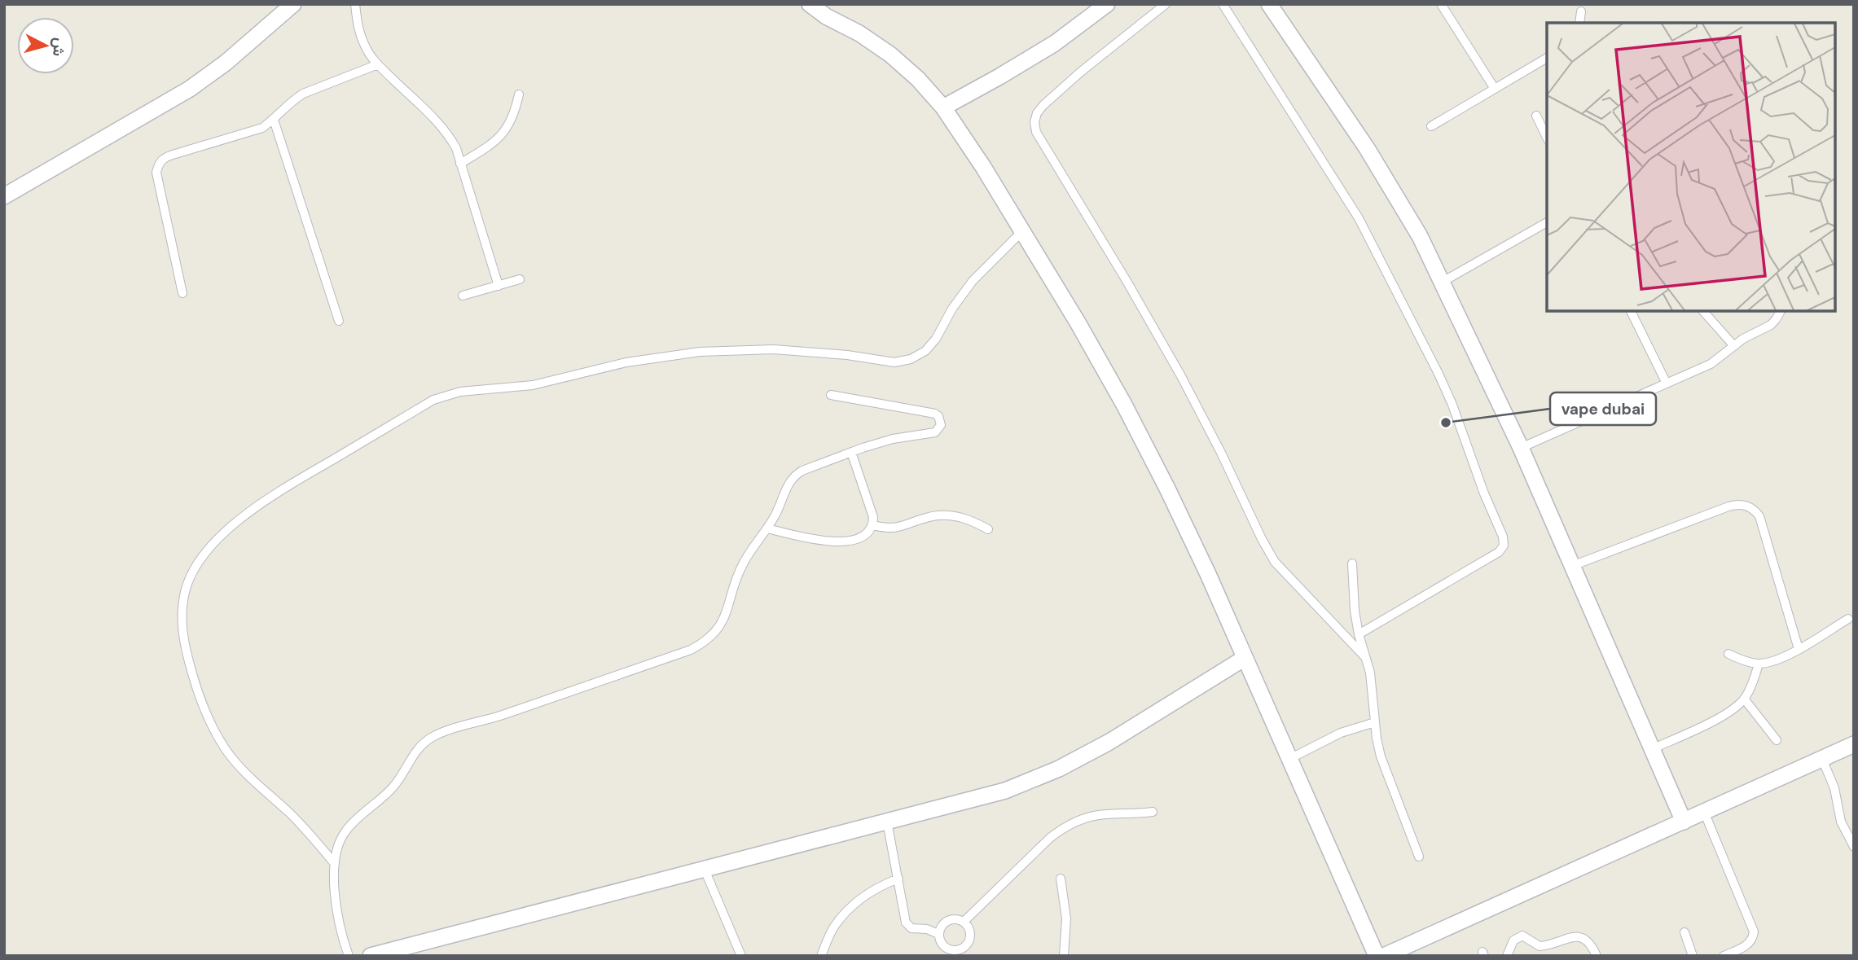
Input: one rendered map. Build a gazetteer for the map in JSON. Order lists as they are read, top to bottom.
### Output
{
  "places": ["vape dubai"],
  "north": "right"
}
